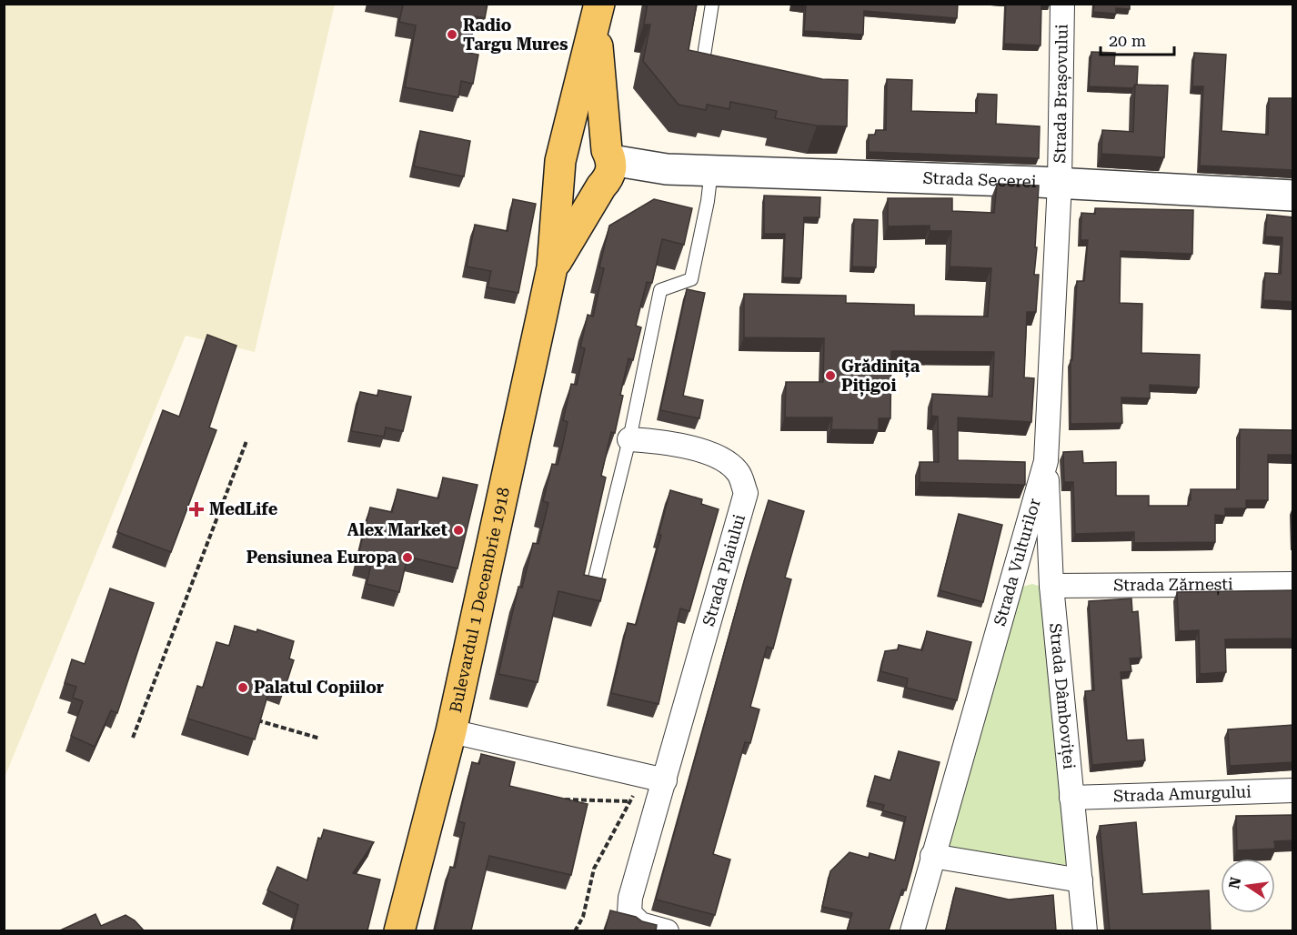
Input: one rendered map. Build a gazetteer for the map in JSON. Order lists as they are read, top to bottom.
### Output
{
  "streets": {
    "main road": ["Bulevardul 1 Decembrie 1918"],
    "street": [
      "Strada Brașovului",
      "Strada Secerei",
      "Strada Vulturilor",
      "Strada Plaiului",
      "Strada Zărnești",
      "Strada Dâmboviței",
      "Strada Amurgului"
    ]
  },
  "crossings": [
    ["Strada Brașovului", "Strada Secerei"],
    ["Strada Brașovului", "Strada Vulturilor"],
    ["Strada Secerei", "Strada Vulturilor"],
    ["Strada Secerei", "Bulevardul 1 Decembrie 1918"],
    ["Strada Vulturilor", "Strada Dâmboviței"],
    ["Strada Zărnești", "Strada Dâmboviței"],
    ["Strada Dâmboviței", "Strada Amurgului"]
  ],
  "places": {
    "other": [
      "Radio Targu Mures",
      "Grădinița Pițigoi",
      "Alex Market",
      "Pensiunea Europa",
      "Palatul Copiilor"
    ],
    "health": ["MedLife"]
  },
  "scale_bar": "20 m",
  "north": "left"
}
